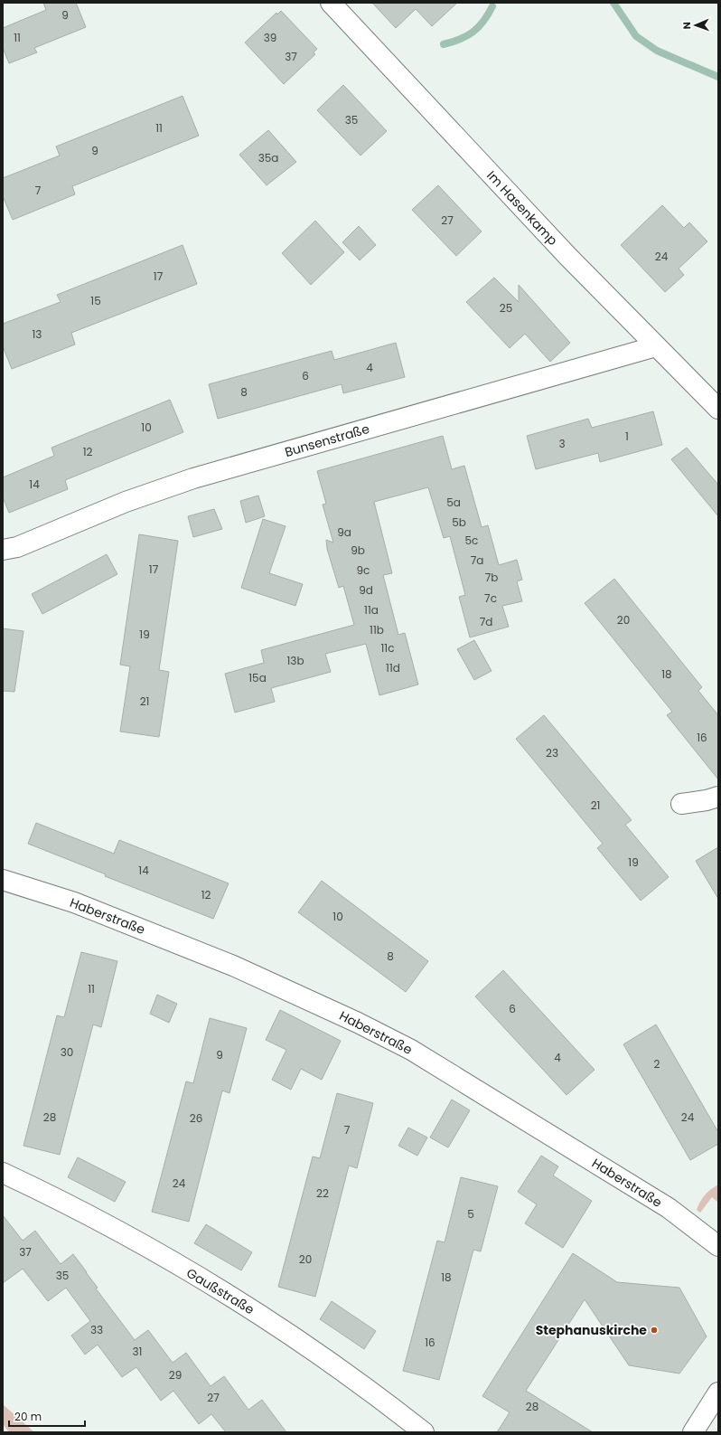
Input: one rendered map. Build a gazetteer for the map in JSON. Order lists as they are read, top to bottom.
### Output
{
  "streets": {
    "street": [
      "Im Hasenkamp",
      "Bunsenstraße",
      "Haberstraße",
      "Gaußstraße"
    ]
  },
  "crossings": [
    ["Im Hasenkamp", "Bunsenstraße"]
  ],
  "places": ["Stephanuskirche"],
  "house_numbers": [
    "9",
    "11",
    "39",
    "37",
    "35",
    "11",
    "9",
    "35a",
    "7",
    "27",
    "24",
    "17",
    "15",
    "25",
    "13",
    "4",
    "6",
    "8",
    "10",
    "1",
    "3",
    "12",
    "14",
    "5a",
    "5b",
    "9a",
    "5c",
    "9b",
    "7a",
    "17",
    "9c",
    "7b",
    "9d",
    "7c",
    "11a",
    "20",
    "7d",
    "11b",
    "19",
    "11c",
    "13b",
    "11d",
    "18",
    "15a",
    "21",
    "16",
    "23",
    "21",
    "19",
    "14",
    "12",
    "10",
    "8",
    "11",
    "6",
    "30",
    "9",
    "4",
    "2",
    "28",
    "24",
    "26",
    "7",
    "24",
    "22",
    "5",
    "37",
    "20",
    "35",
    "18",
    "33",
    "16",
    "31",
    "29",
    "27",
    "28"
  ],
  "scale_bar": "20 m",
  "north": "left"
}
